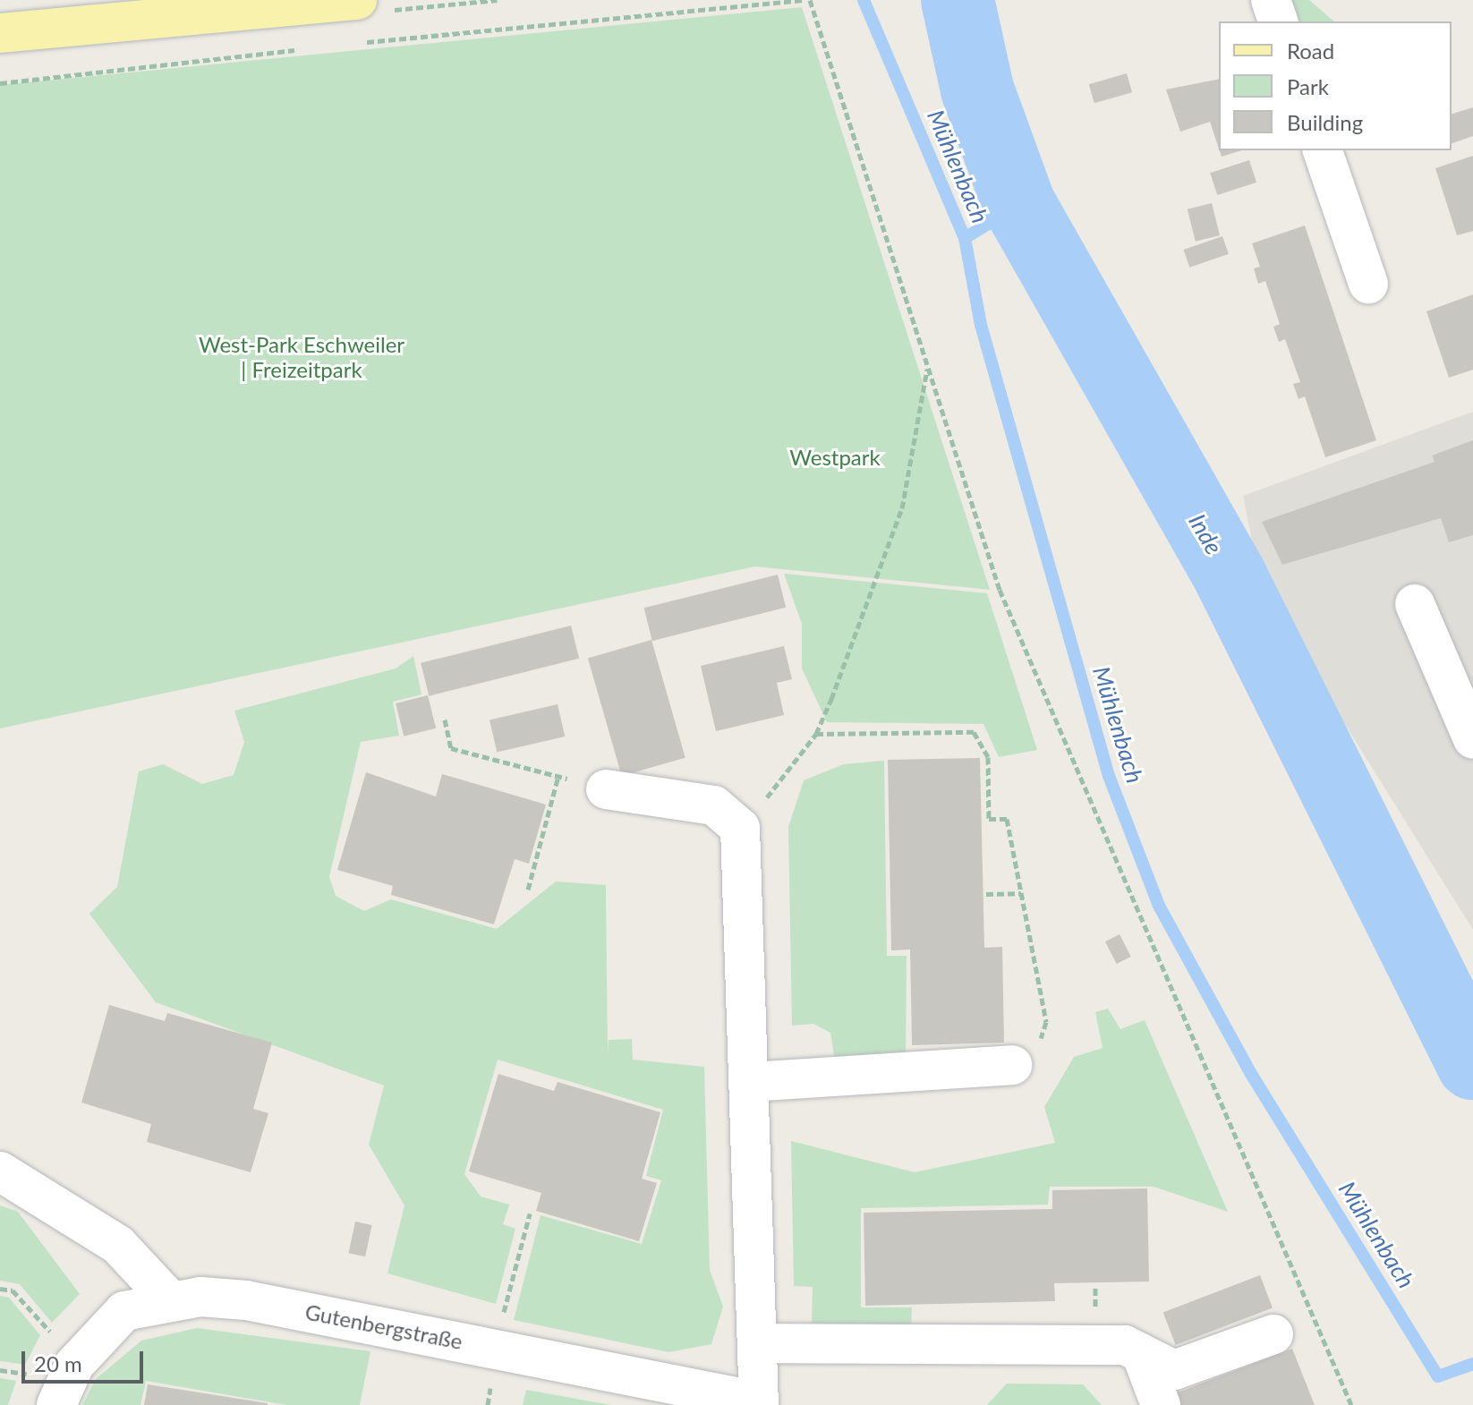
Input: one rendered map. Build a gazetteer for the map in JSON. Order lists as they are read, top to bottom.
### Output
{
  "streets": {
    "street": ["Gutenbergstraße"]
  },
  "water": ["Mühlenbach", "Inde"],
  "parks": ["West-Park Eschweiler | Freizeitpark", "Westpark"],
  "legend": ["Road", "Park", "Building"],
  "scale_bar": "20 m"
}
